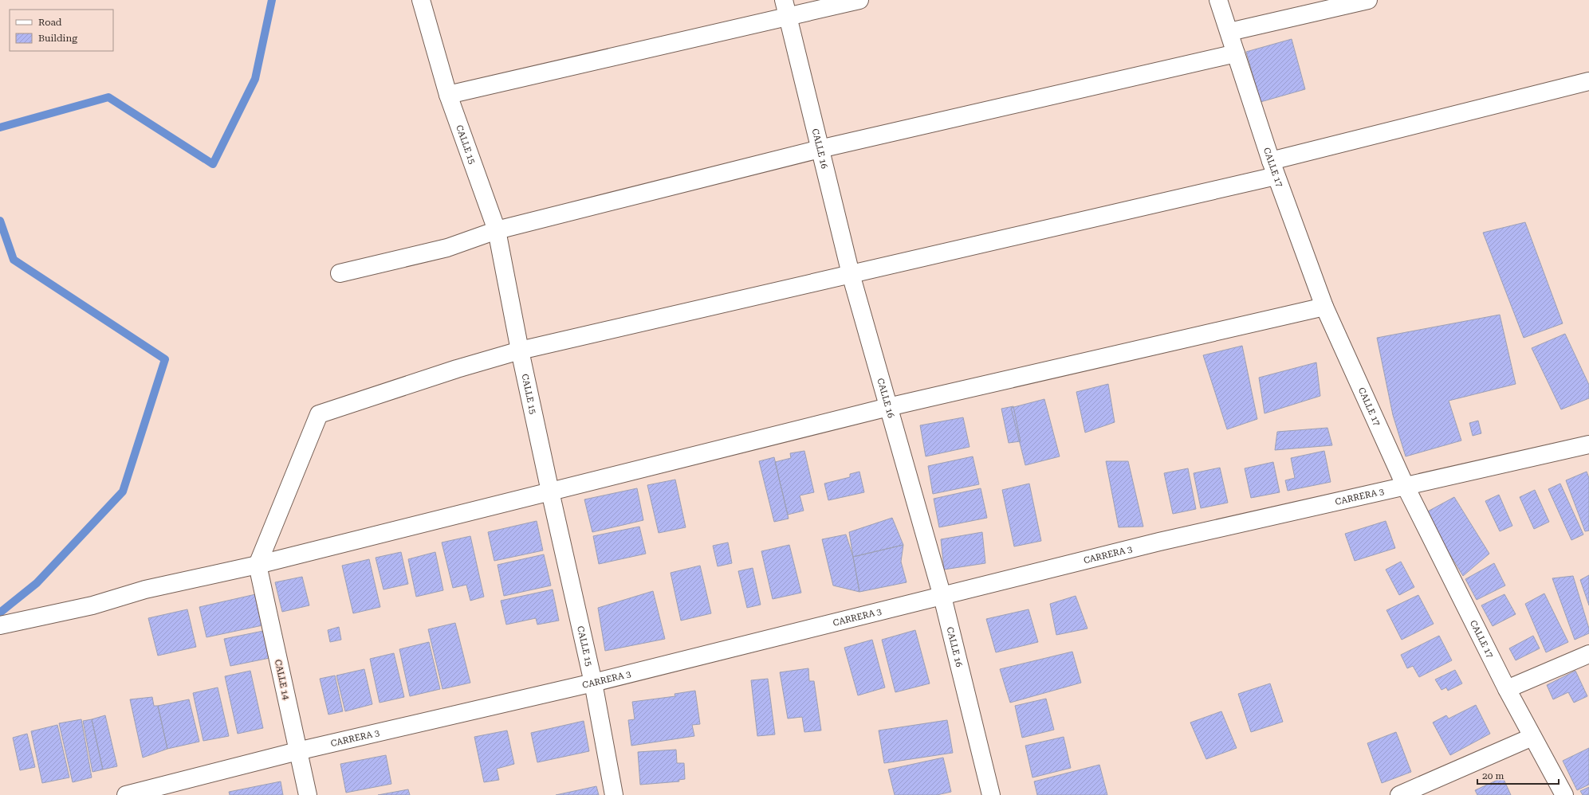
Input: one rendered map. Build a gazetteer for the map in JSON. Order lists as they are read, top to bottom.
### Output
{
  "streets": {
    "street": [
      "CALLE 15",
      "CALLE 16",
      "CALLE 17",
      "CARRERA 3",
      "CALLE 14"
    ]
  },
  "crossings": [
    ["CALLE 15", "CARRERA 3"],
    ["CALLE 16", "CARRERA 3"],
    ["CALLE 17", "CARRERA 3"],
    ["CARRERA 3", "CALLE 14"]
  ],
  "legend": ["Road", "Building"],
  "scale_bar": "20 m"
}
